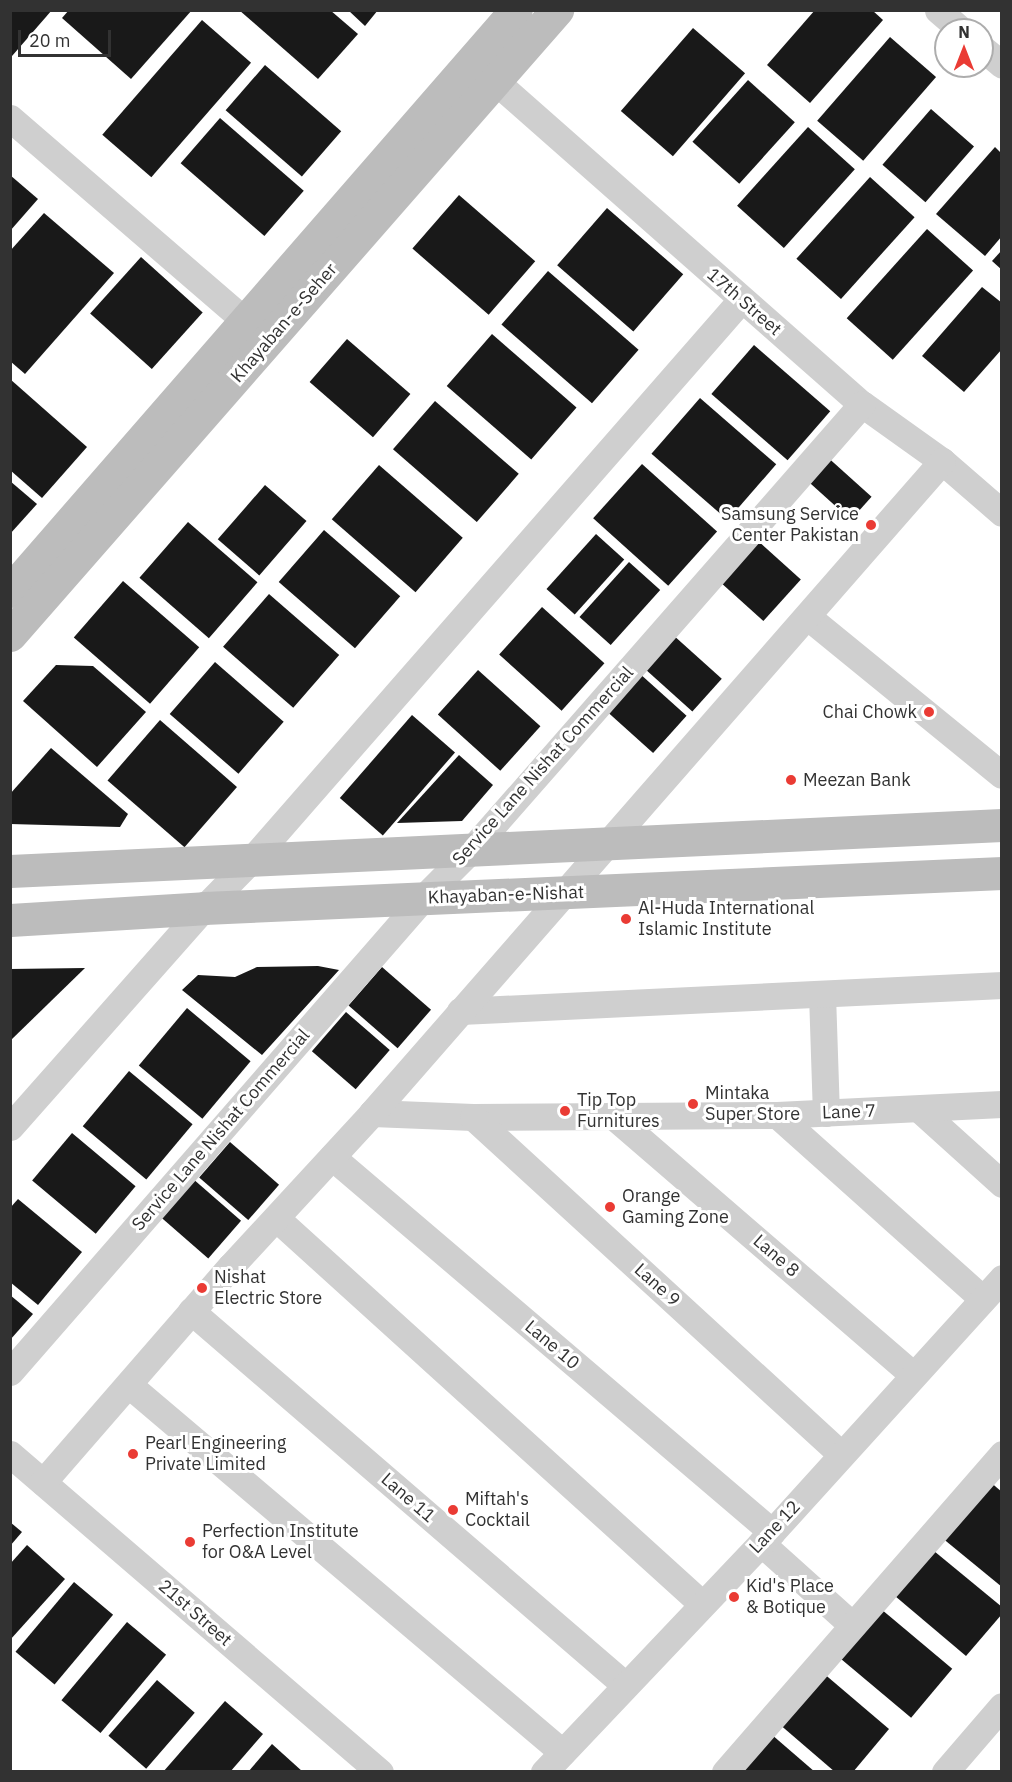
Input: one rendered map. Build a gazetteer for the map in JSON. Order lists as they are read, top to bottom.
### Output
{
  "streets": {
    "street": [
      "17th Street",
      "Khayaban-e-Seher",
      "Service Lane Nishat Commercial",
      "Khayaban-e-Nishat",
      "Lane 7",
      "Lane 8",
      "Lane 9",
      "Lane 10",
      "Lane 11",
      "Lane 12",
      "21st Street"
    ]
  },
  "crossings": [
    ["17th Street", "Khayaban-e-Seher"],
    ["17th Street", "Service Lane Nishat Commercial"],
    ["Service Lane Nishat Commercial", "Khayaban-e-Nishat"],
    ["Lane 7", "Lane 8"],
    ["Lane 7", "Lane 9"],
    ["Lane 8", "Lane 12"],
    ["Lane 9", "Lane 12"],
    ["Lane 10", "Lane 12"],
    ["Lane 11", "Lane 12"]
  ],
  "places": [
    "Samsung Service Center Pakistan",
    "Chai Chowk",
    "Meezan Bank",
    "Al-Huda International Islamic Institute",
    "Mintaka Super Store",
    "Tip Top Furnitures",
    "Orange Gaming Zone",
    "Nishat Electric Store",
    "Pearl Engineering Private Limited",
    "Miftah's Cocktail",
    "Perfection Institute for O&A Level",
    "Kid's Place & Botique"
  ],
  "scale_bar": "20 m",
  "north": "top"
}
